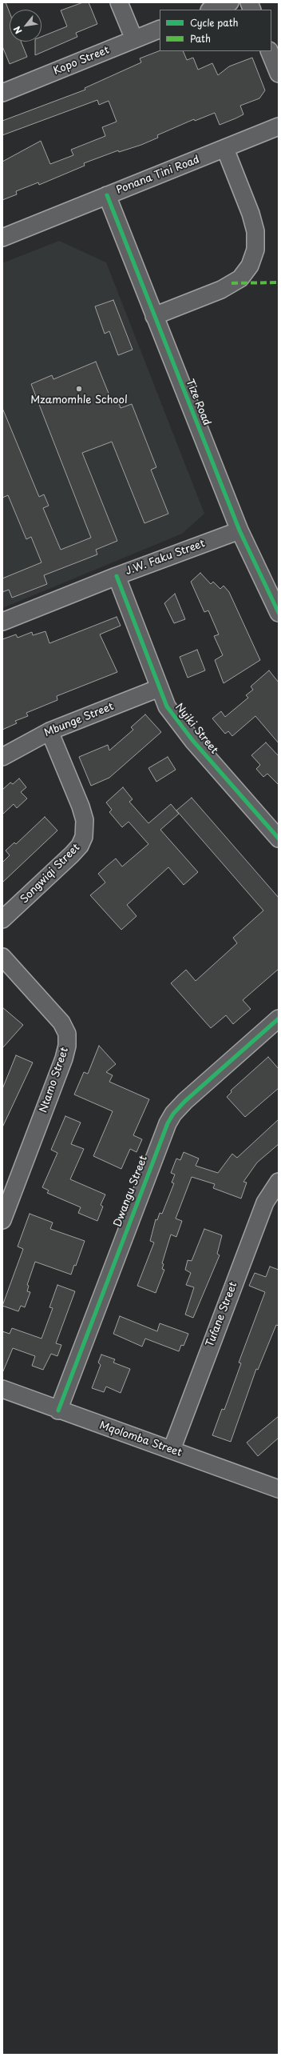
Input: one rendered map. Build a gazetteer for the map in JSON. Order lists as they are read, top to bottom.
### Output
{
  "streets": {
    "street": [
      "Kopo Street",
      "Ponana Tini Road",
      "Tize Road",
      "J.W. Faku Street",
      "Mbunge Street",
      "Nyiki Street",
      "Songwiqi Street",
      "Ntamo Street",
      "Dwangu Street",
      "Tufane Street",
      "Mqolomba Street"
    ]
  },
  "crossings": [
    ["Ponana Tini Road", "Tize Road"],
    ["Tize Road", "J.W. Faku Street"],
    ["J.W. Faku Street", "Nyiki Street"],
    ["Mbunge Street", "Nyiki Street"],
    ["Mbunge Street", "Songwiqi Street"],
    ["Dwangu Street", "Mqolomba Street"],
    ["Tufane Street", "Mqolomba Street"]
  ],
  "places": ["Mzamomhle School"],
  "legend": ["Cycle path", "Path"],
  "north": "bottom left"
}
